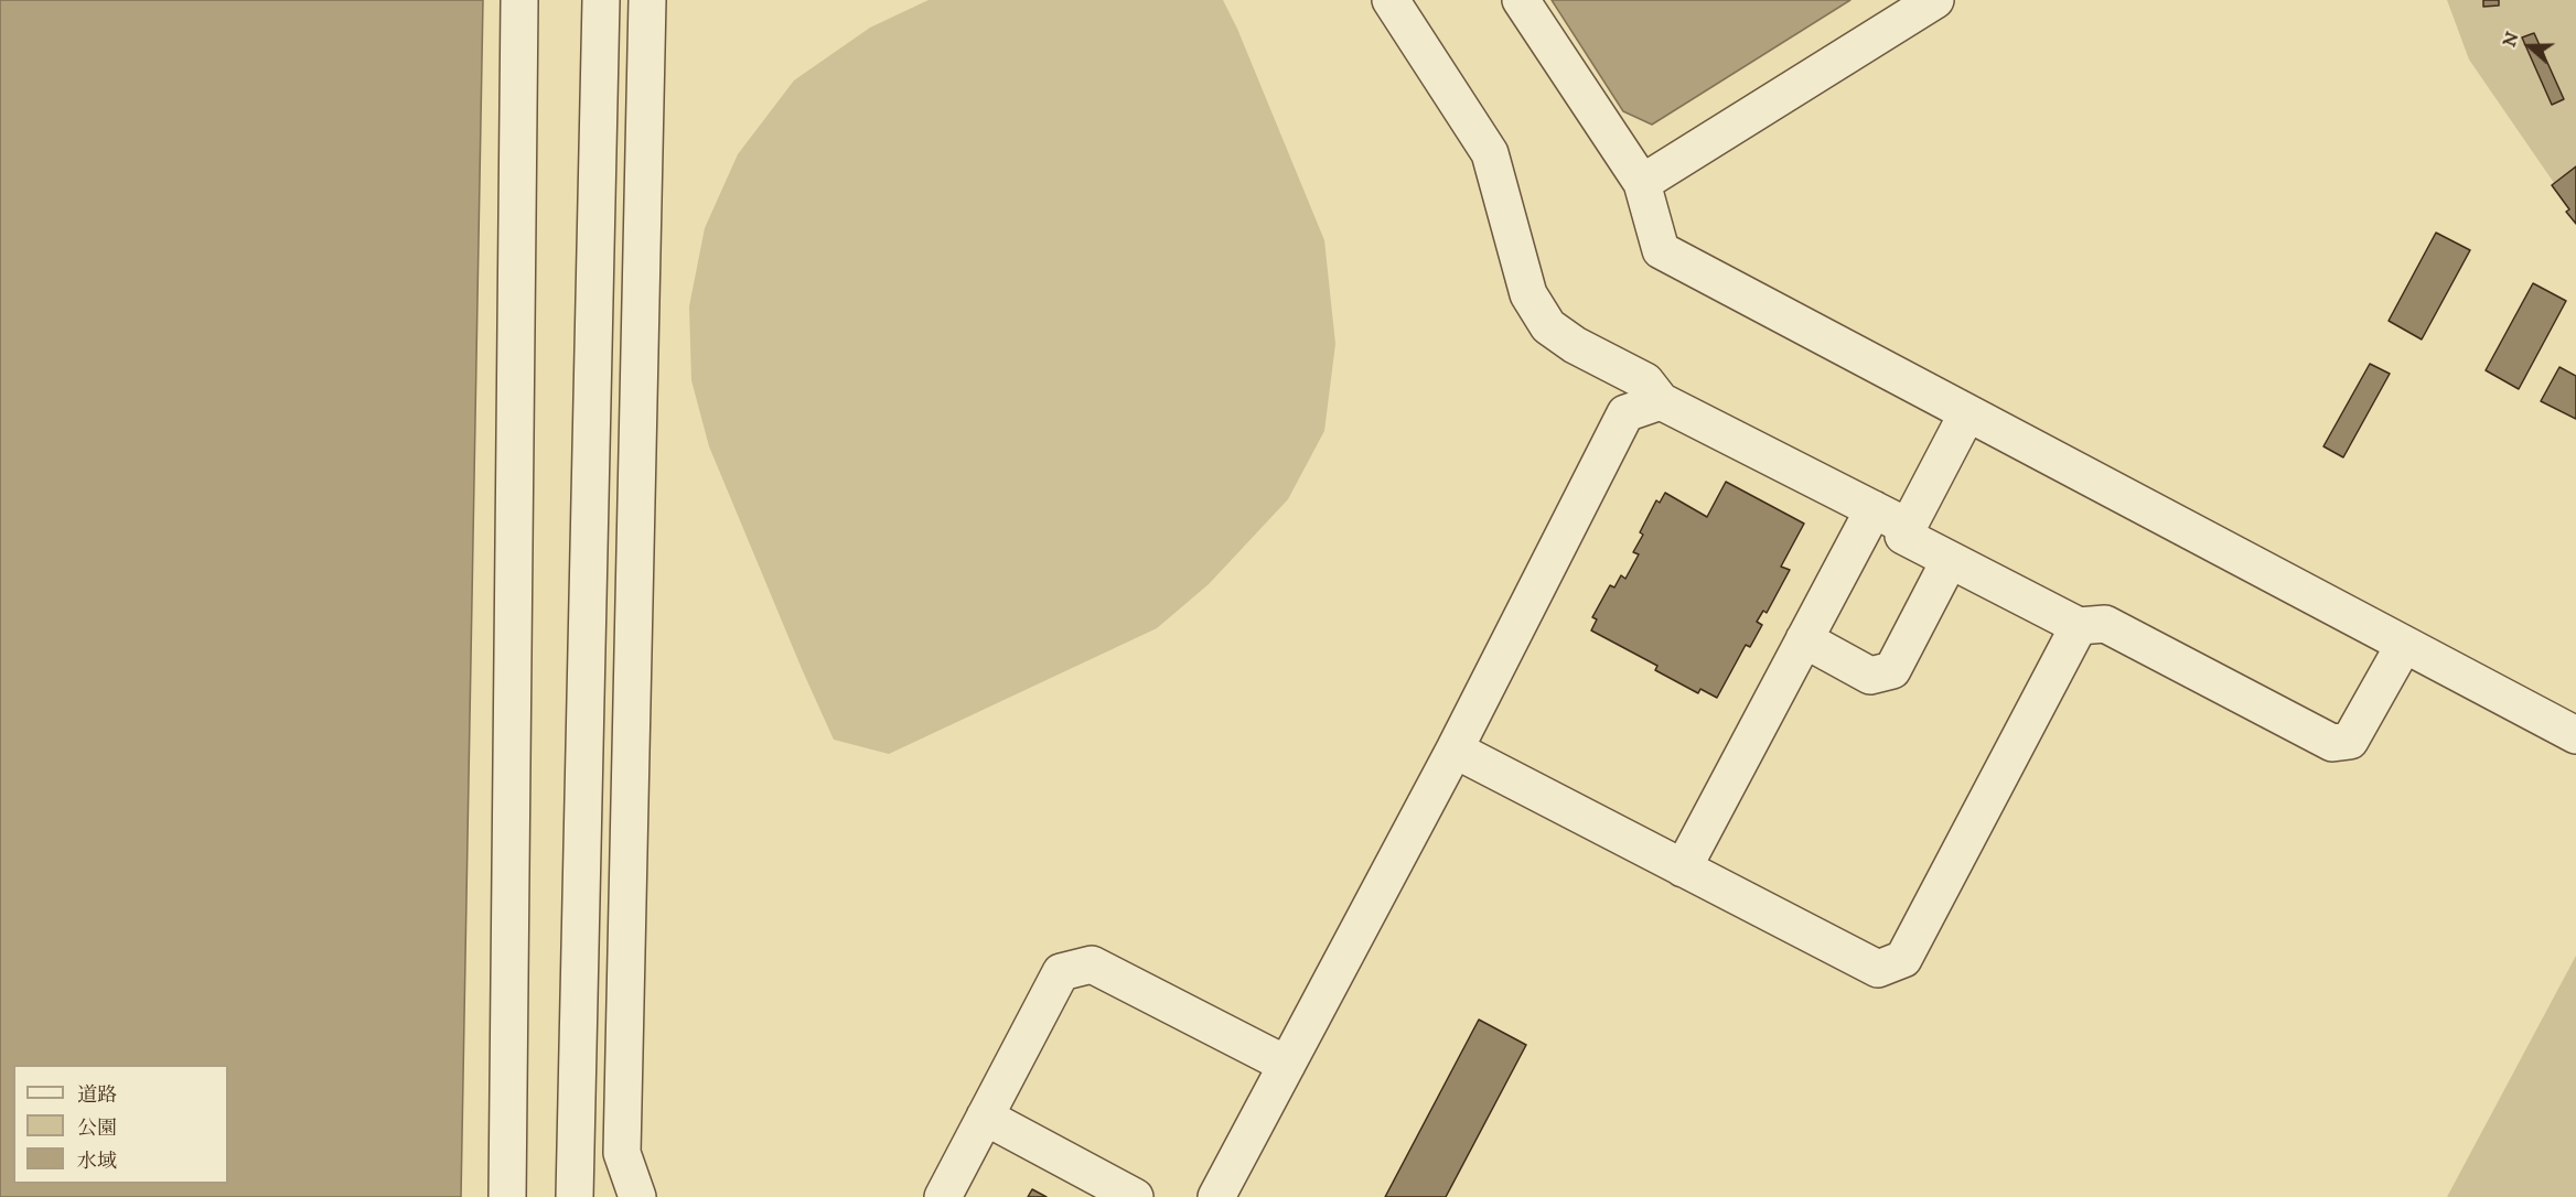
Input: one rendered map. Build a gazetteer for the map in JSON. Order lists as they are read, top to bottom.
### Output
{
  "legend": ["道路", "公園", "水域"],
  "north": "left"
}
